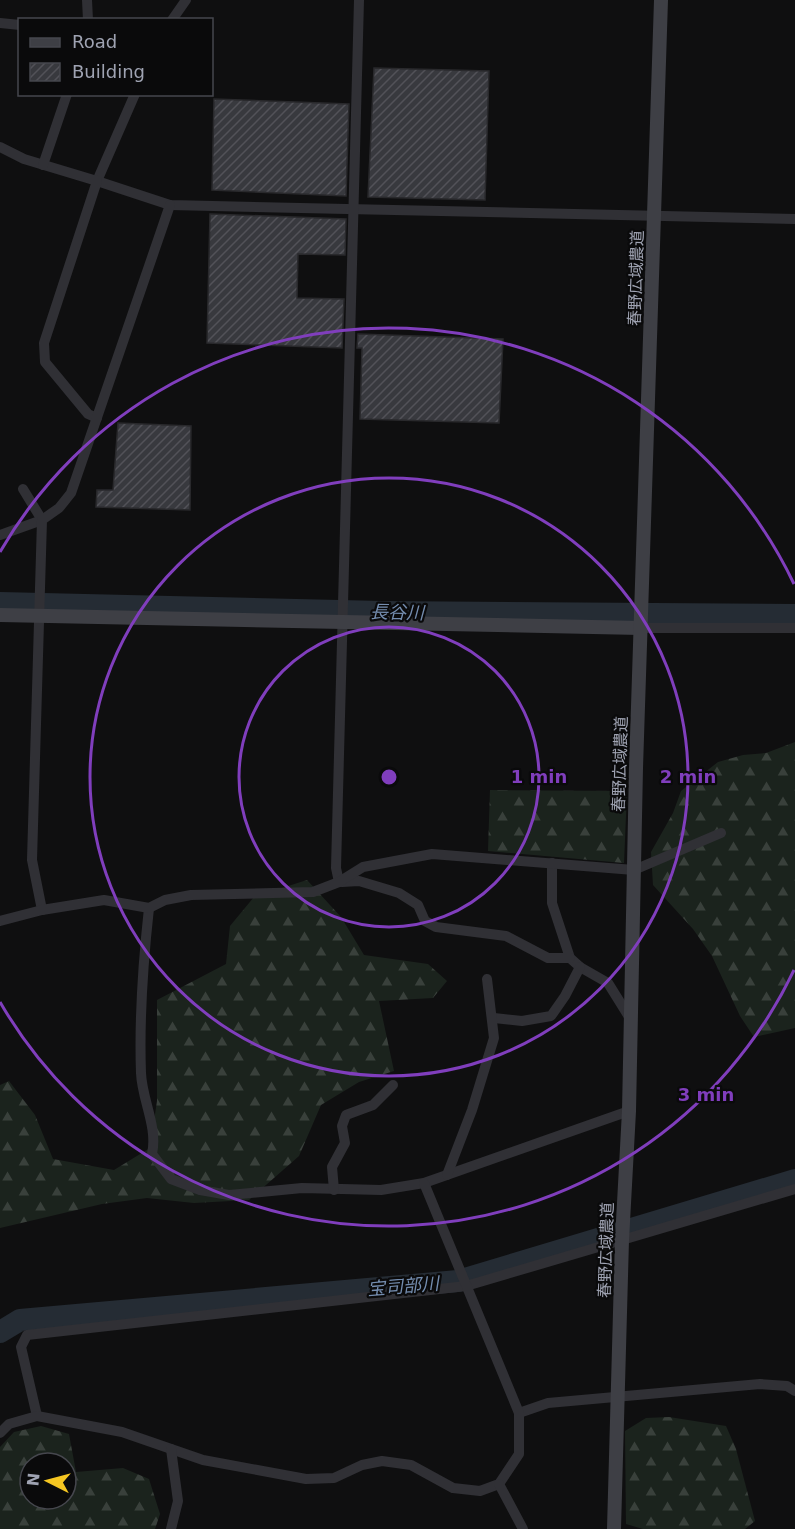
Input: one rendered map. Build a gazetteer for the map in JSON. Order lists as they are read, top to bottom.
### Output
{
  "streets": {
    "street": ["春野広域農道"]
  },
  "water": ["長谷川", "宝司部川"],
  "legend": ["Road", "Building"],
  "north": "left",
  "rings": ["1 min", "2 min", "3 min"]
}
